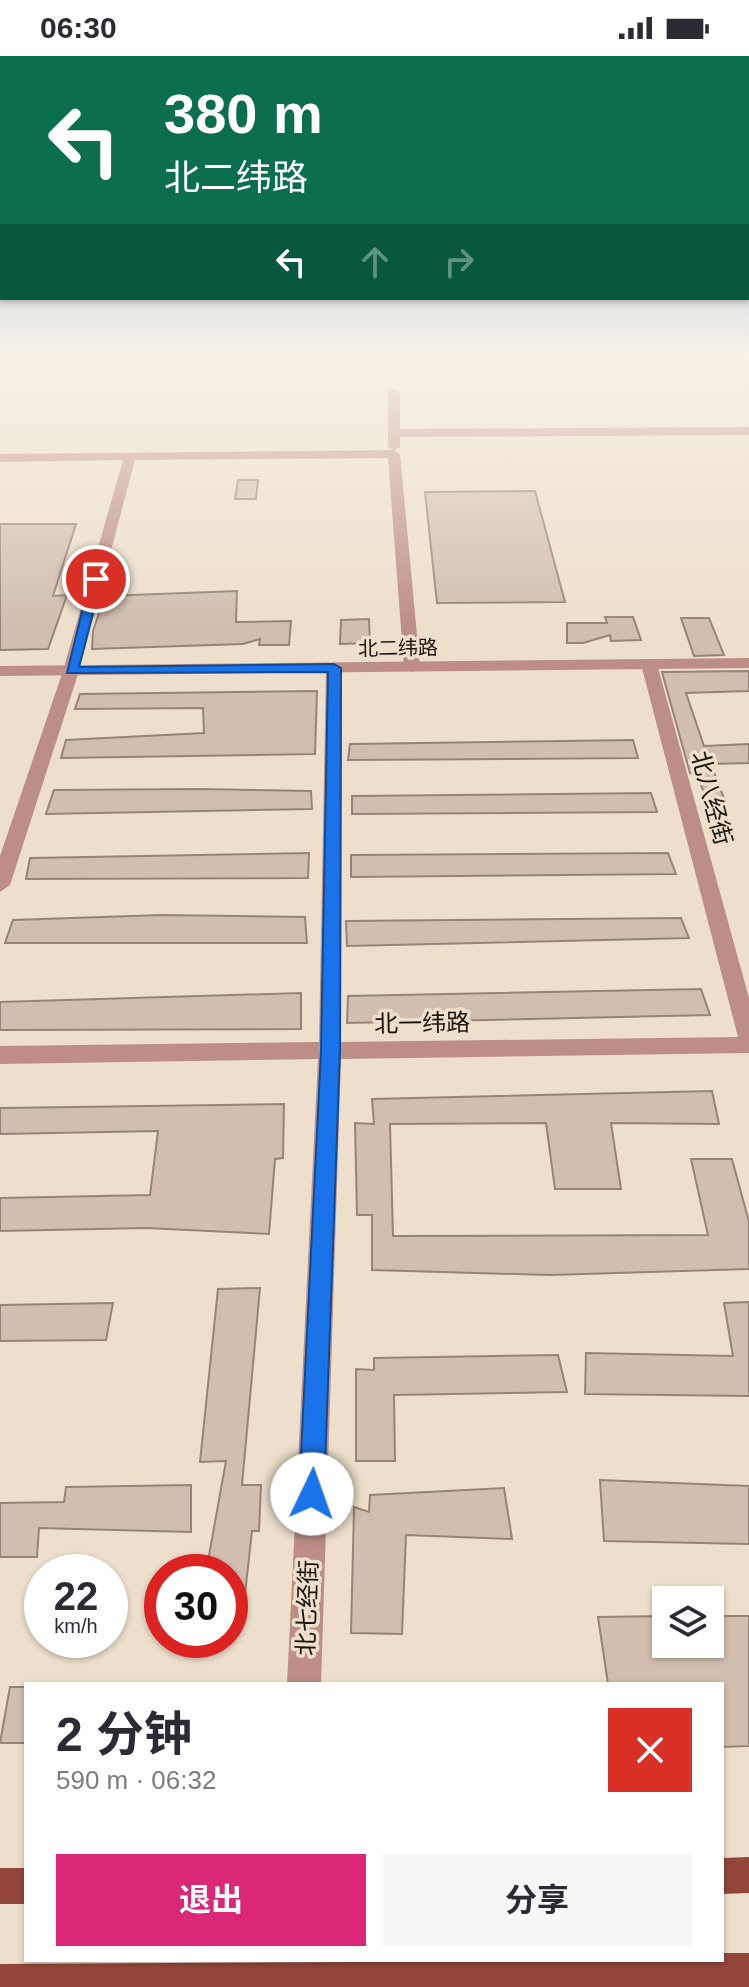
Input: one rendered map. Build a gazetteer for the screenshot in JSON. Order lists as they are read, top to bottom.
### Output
{
  "streets": {
    "street": [
      "北二纬路",
      "北八经街",
      "北一纬路",
      "北七经街"
    ]
  },
  "crossings": [
    ["北二纬路", "北八经街"],
    ["北二纬路", "北七经街"],
    ["北一纬路", "北七经街"]
  ],
  "page": {
    "status": "06:30",
    "turn": ["380 m", "北二纬路"],
    "speed": "22 km/h",
    "limit": "30",
    "heading": ["2 分钟", "590 m · 06:32"],
    "buttons": ["退出", "分享"]
  }
}
